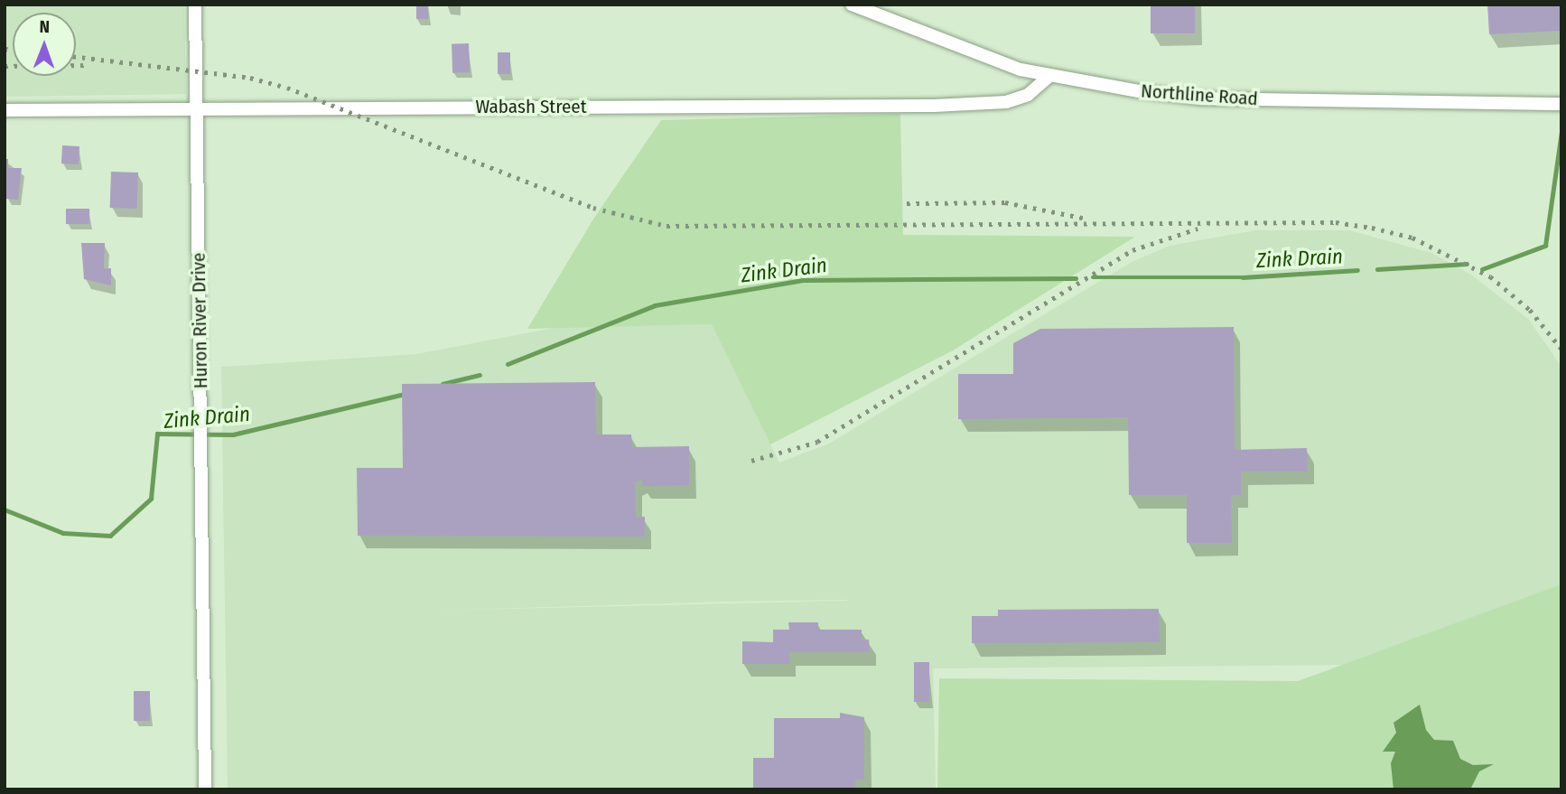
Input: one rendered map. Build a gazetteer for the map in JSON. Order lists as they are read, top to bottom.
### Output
{
  "streets": {
    "street": ["Northline Road", "Wabash Street", "Huron River Drive"]
  },
  "crossings": [
    ["Northline Road", "Wabash Street"],
    ["Wabash Street", "Huron River Drive"]
  ],
  "water": ["Zink Drain"],
  "north": "top"
}
